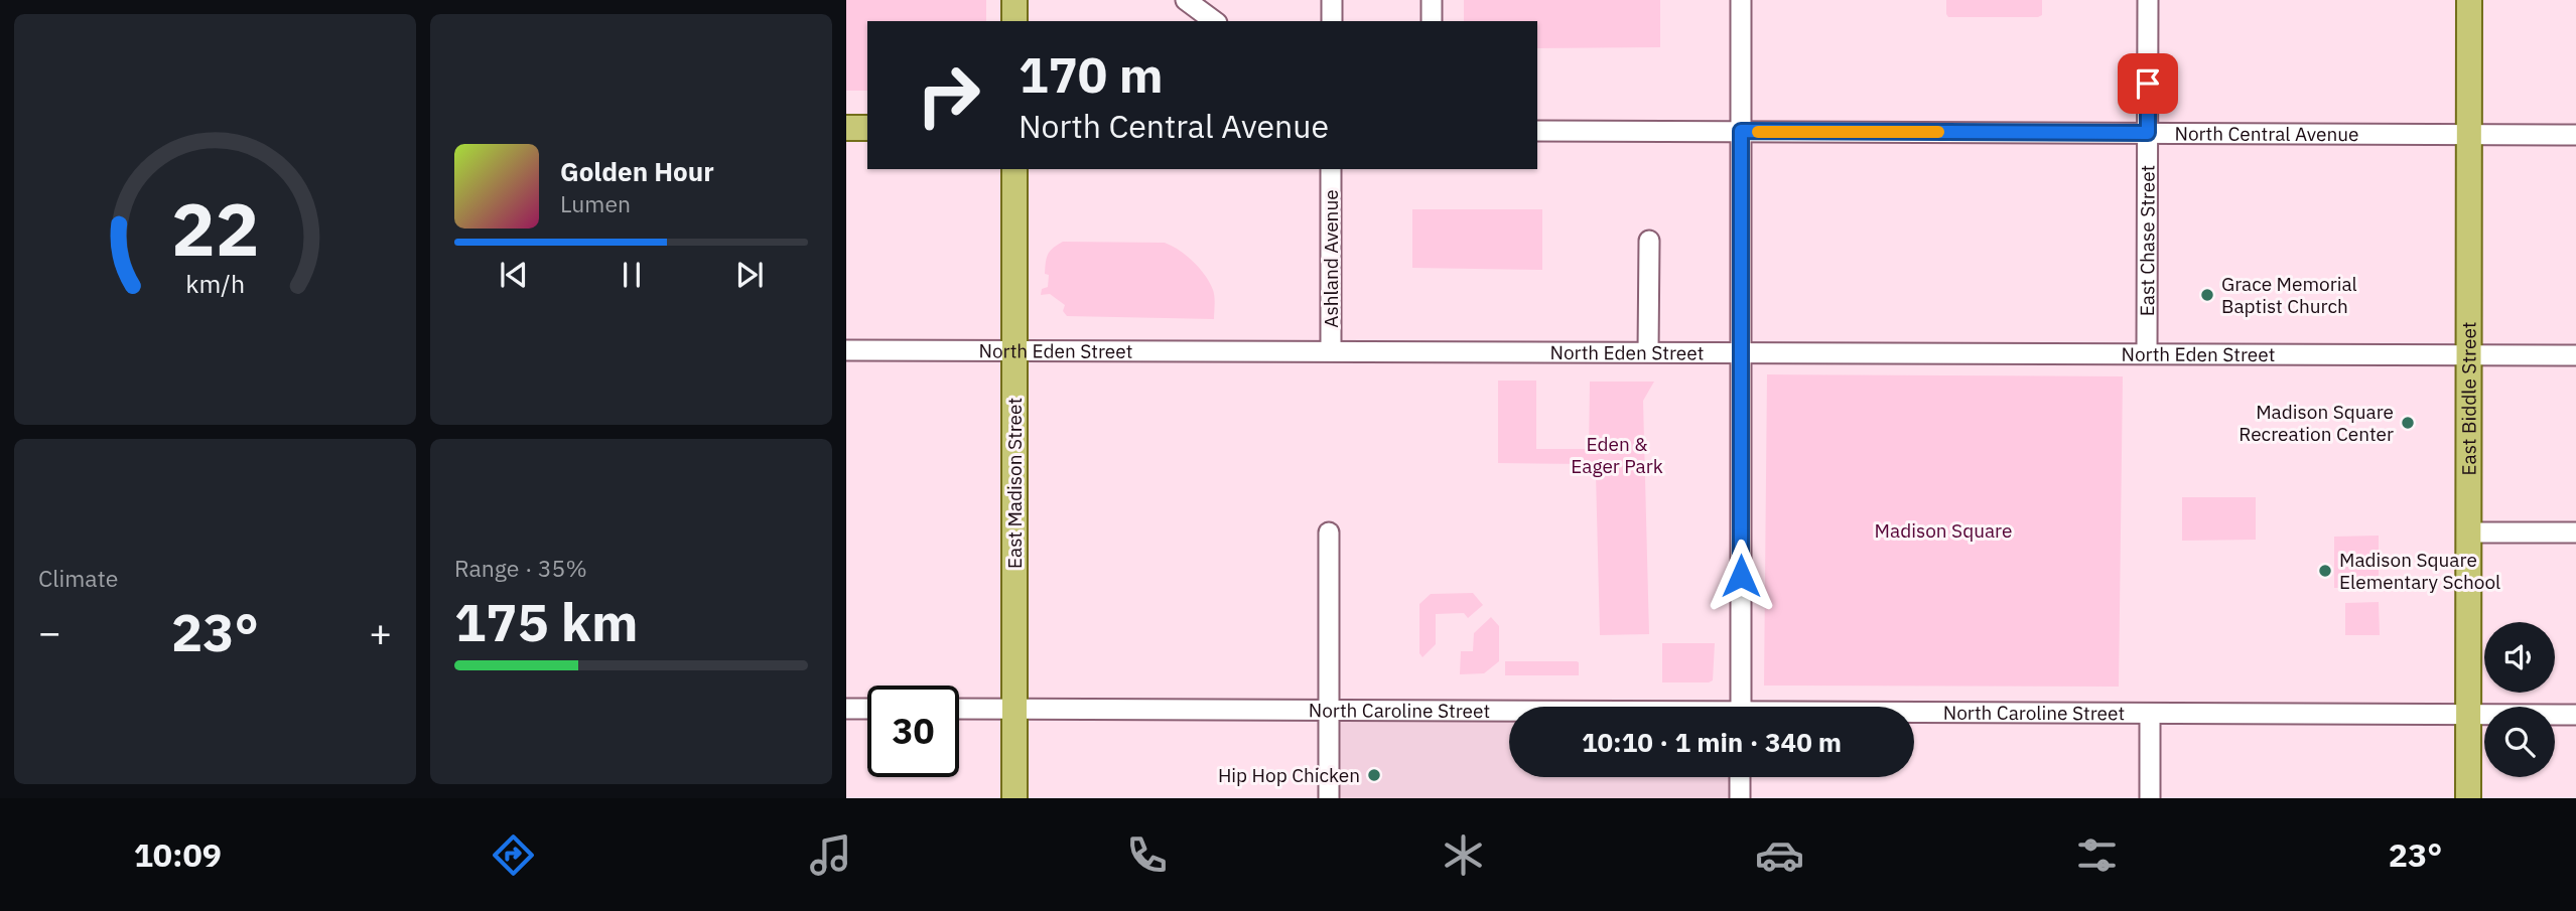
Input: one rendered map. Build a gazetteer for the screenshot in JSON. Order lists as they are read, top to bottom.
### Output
{
  "streets": {
    "main road": ["East Biddle Street", "East Madison Street"],
    "street": [
      "North Central Avenue",
      "East Chase Street",
      "Ashland Avenue",
      "North Eden Street",
      "North Caroline Street"
    ]
  },
  "crossings": [
    ["North Central Avenue", "East Chase Street"],
    ["North Central Avenue", "East Biddle Street"],
    ["East Chase Street", "North Eden Street"],
    ["Ashland Avenue", "North Eden Street"],
    ["North Eden Street", "East Biddle Street"],
    ["North Eden Street", "East Madison Street"],
    ["East Biddle Street", "North Caroline Street"],
    ["East Madison Street", "North Caroline Street"]
  ],
  "parks": ["Eden & Eager Park", "Madison Square"],
  "places": [
    "Grace Memorial Baptist Church",
    "Madison Square Recreation Center",
    "Madison Square Elementary School",
    "Hip Hop Chicken"
  ],
  "page": {
    "turn": ["170 m", "North Central Avenue"],
    "song": ["Golden Hour", "Lumen"],
    "tile": [
      "Climate",
      ["Range · 35%", "175 km"]
    ],
    "heat": ["−", "23°", "+"],
    "limit": "30",
    "trip": "10:10 · 1 min · 340 m",
    "tabs": ["10:09", "23°"],
    "gauge": ["22", "km/h"]
  }
}
